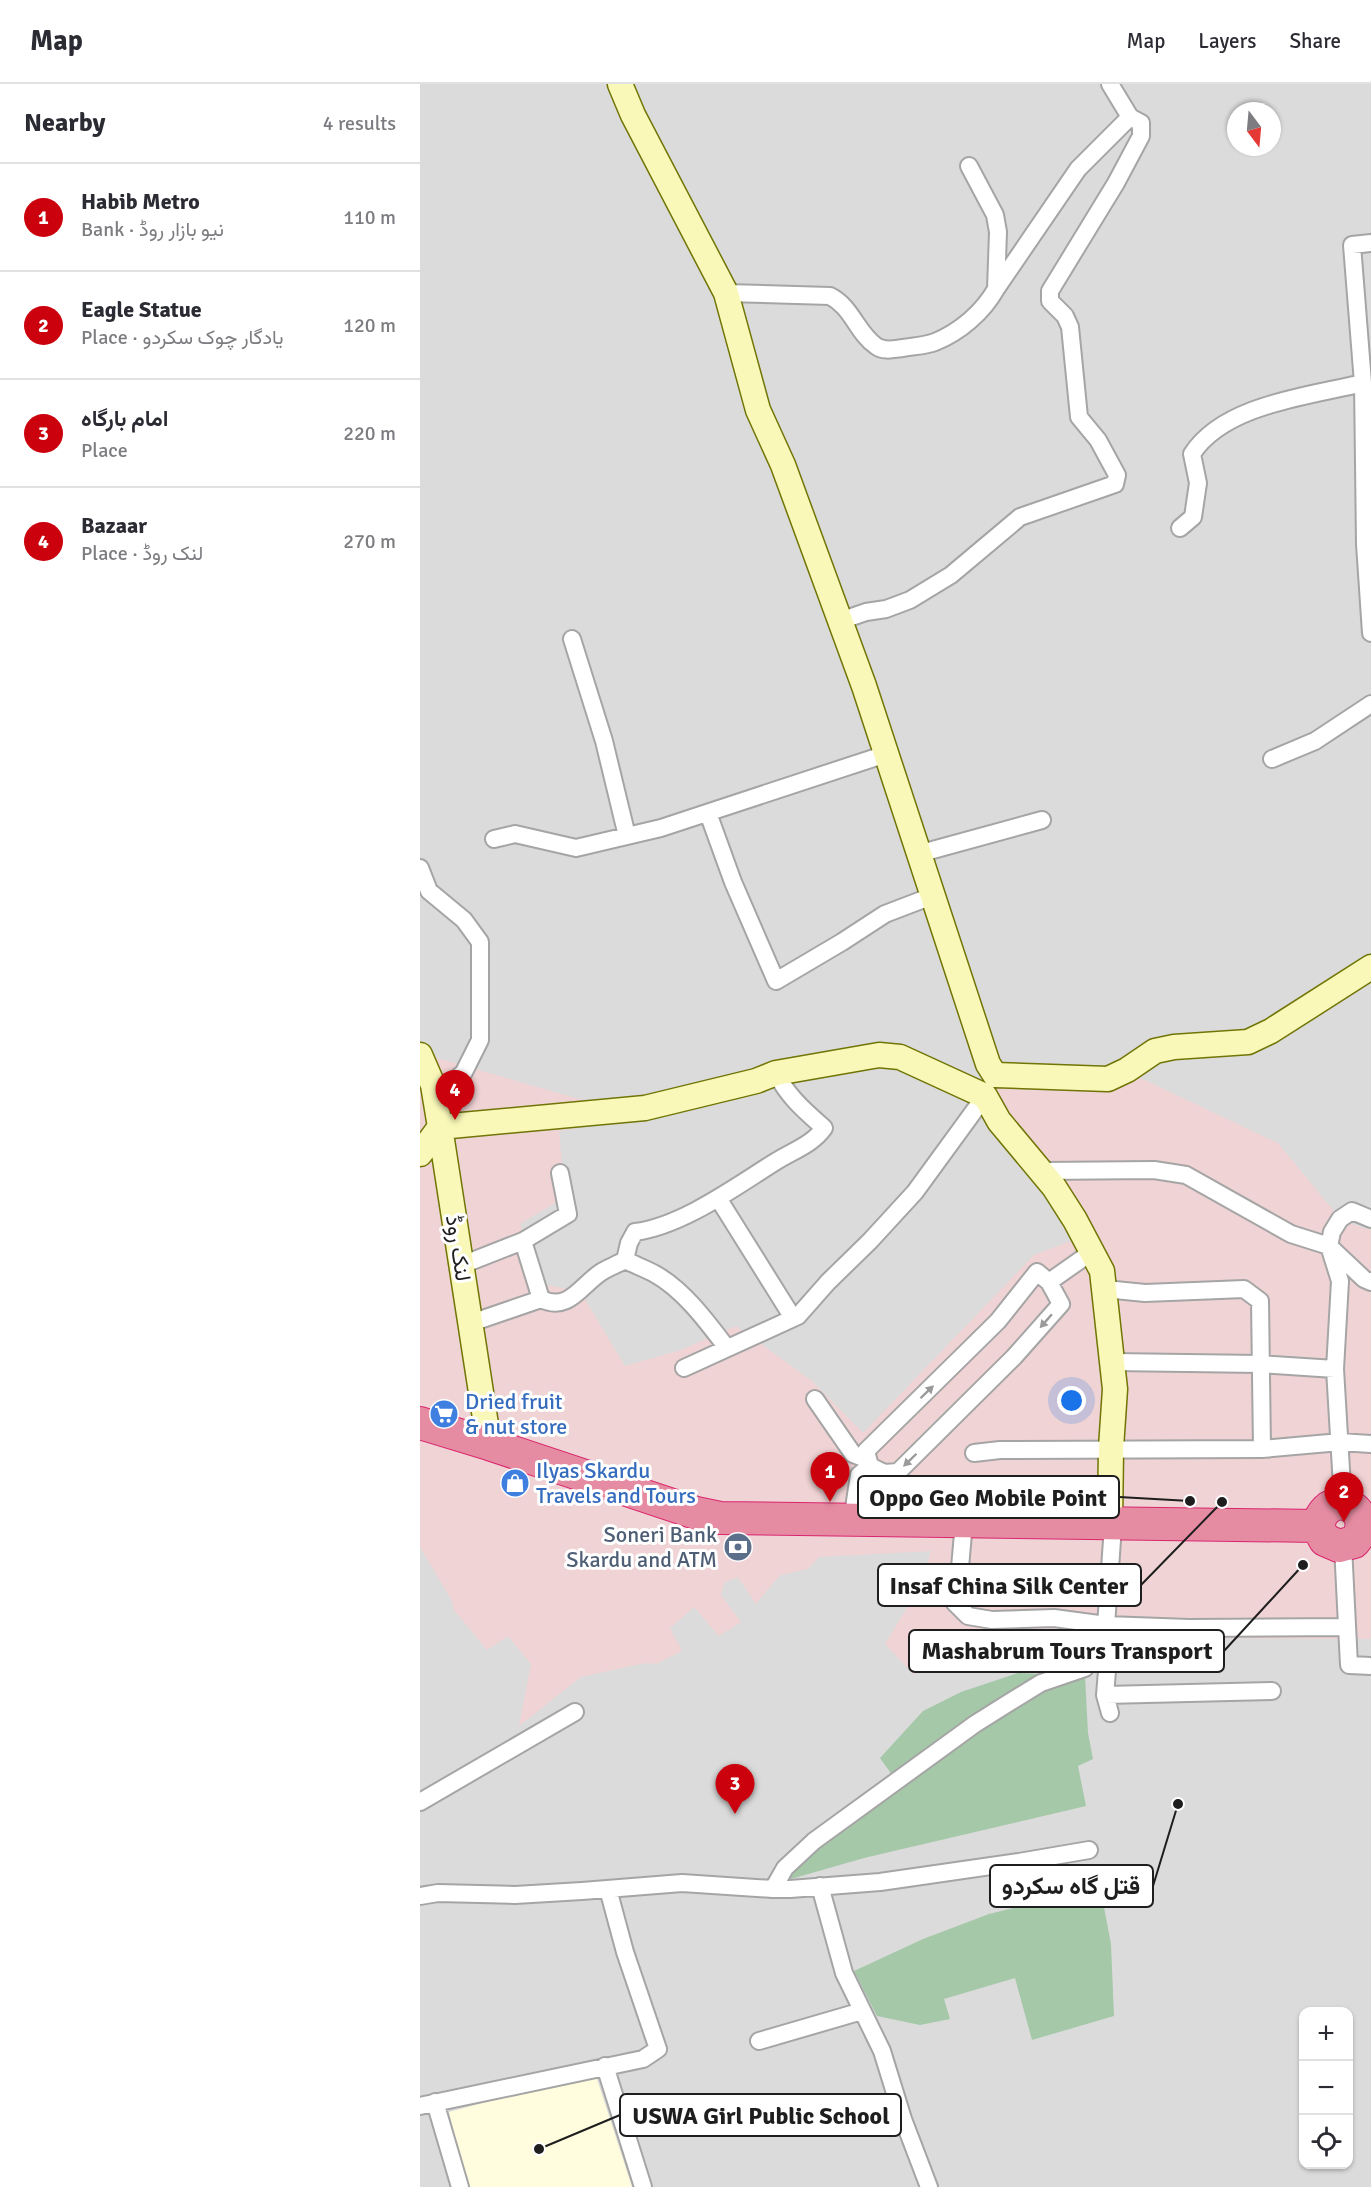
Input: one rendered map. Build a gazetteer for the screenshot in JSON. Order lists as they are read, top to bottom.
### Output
{
  "streets": {
    "street": ["لنک روڈ"]
  },
  "places": {
    "supermarket": ["Dried fruit & nut store"],
    "shop": ["Ilyas Skardu Travels and Tours"],
    "other": [
      "Oppo Geo Mobile Point",
      "Insaf China Silk Center",
      "Mashabrum Tours Transport",
      "قتل گاہ سکردو",
      "USWA Girl Public School"
    ],
    "bank": ["Soneri Bank Skardu and ATM"]
  },
  "north": "bottom",
  "page": {
    "header": "Map",
    "nav": ["Map", "Layers", "Share"],
    "heading": ["Nearby", "4 results"],
    "list": [
      {
        "mark": "1",
        "name": "Habib Metro",
        "note": "Bank · نیو بازار روڈ",
        "value": "110 m"
      },
      {
        "mark": "2",
        "name": "Eagle Statue",
        "note": "Place · یادگار چوک سکردو",
        "value": "120 m"
      },
      {
        "mark": "3",
        "name": "امام بارگاہ",
        "note": "Place",
        "value": "220 m"
      },
      {
        "mark": "4",
        "name": "Bazaar",
        "note": "Place · لنک روڈ",
        "value": "270 m"
      }
    ],
    "pins": [
      "4",
      "1",
      "2",
      "3"
    ],
    "map_buttons": ["+", "−"]
  }
}
